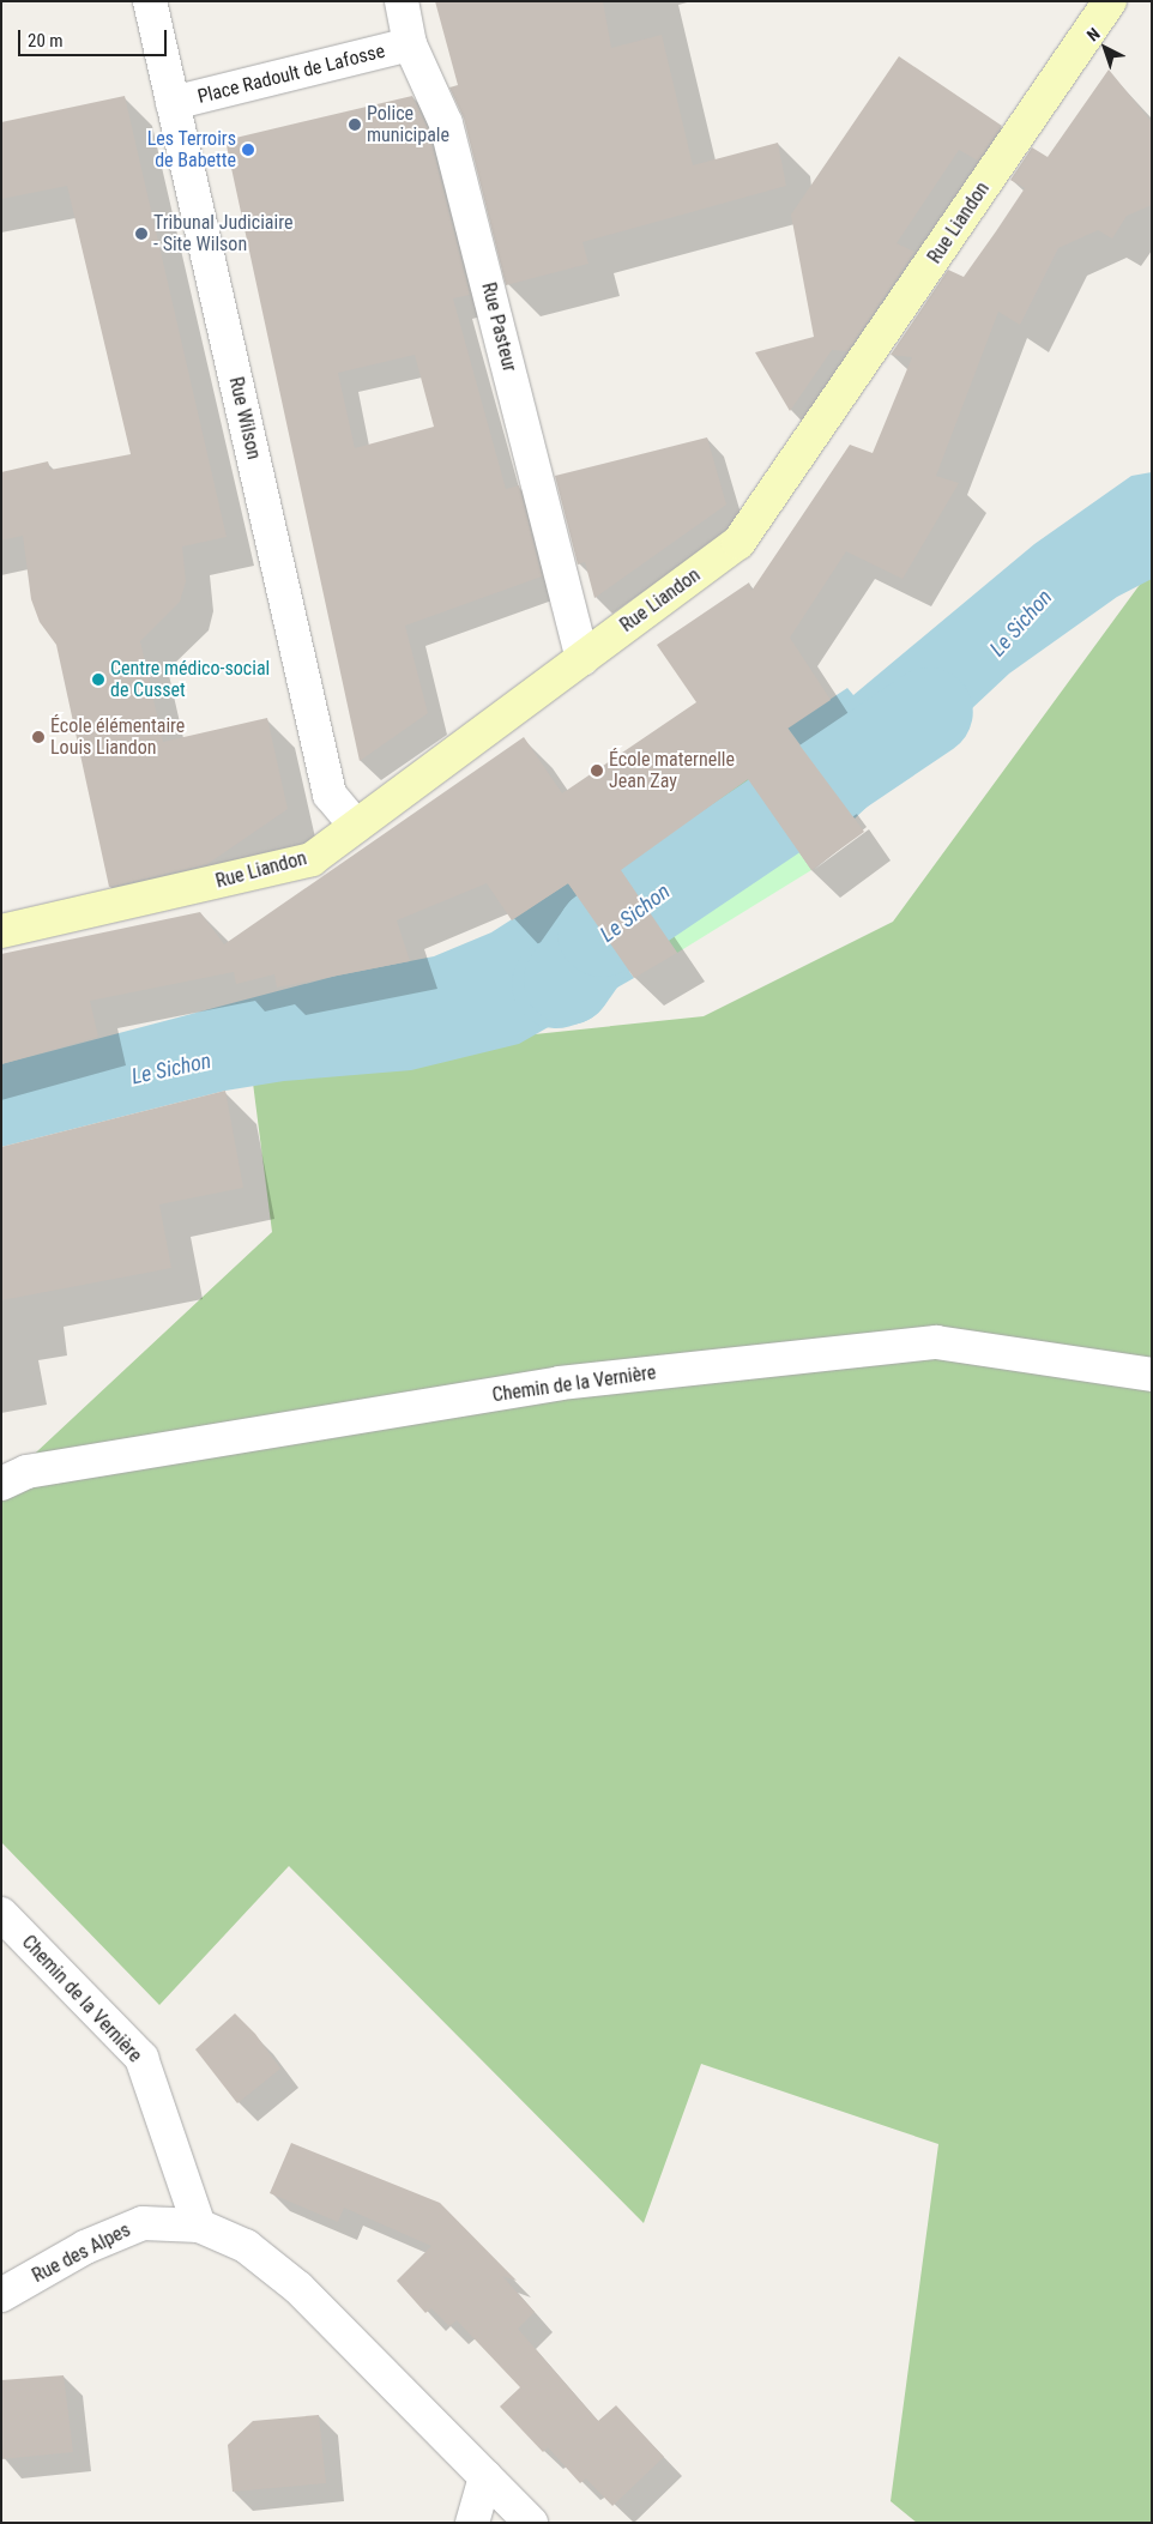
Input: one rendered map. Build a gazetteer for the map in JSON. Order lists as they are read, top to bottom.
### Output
{
  "streets": {
    "main road": ["Rue Liandon"],
    "street": [
      "Place Radoult de Lafosse",
      "Rue Pasteur",
      "Rue Wilson",
      "Chemin de la Vernière",
      "Rue des Alpes"
    ]
  },
  "crossings": [
    ["Place Radoult de Lafosse", "Rue Pasteur"],
    ["Place Radoult de Lafosse", "Rue Wilson"],
    ["Rue Liandon", "Rue Pasteur"],
    ["Rue Liandon", "Rue Wilson"],
    ["Chemin de la Vernière", "Rue des Alpes"]
  ],
  "water": ["Le Sichon"],
  "places": [
    "Police municipale",
    "Les Terroirs de Babette",
    "Tribunal Judiciaire - Site Wilson",
    "Centre médico-social de Cusset",
    "École élémentaire Louis Liandon",
    "École maternelle Jean Zay"
  ],
  "scale_bar": "20 m",
  "north": "top left"
}
